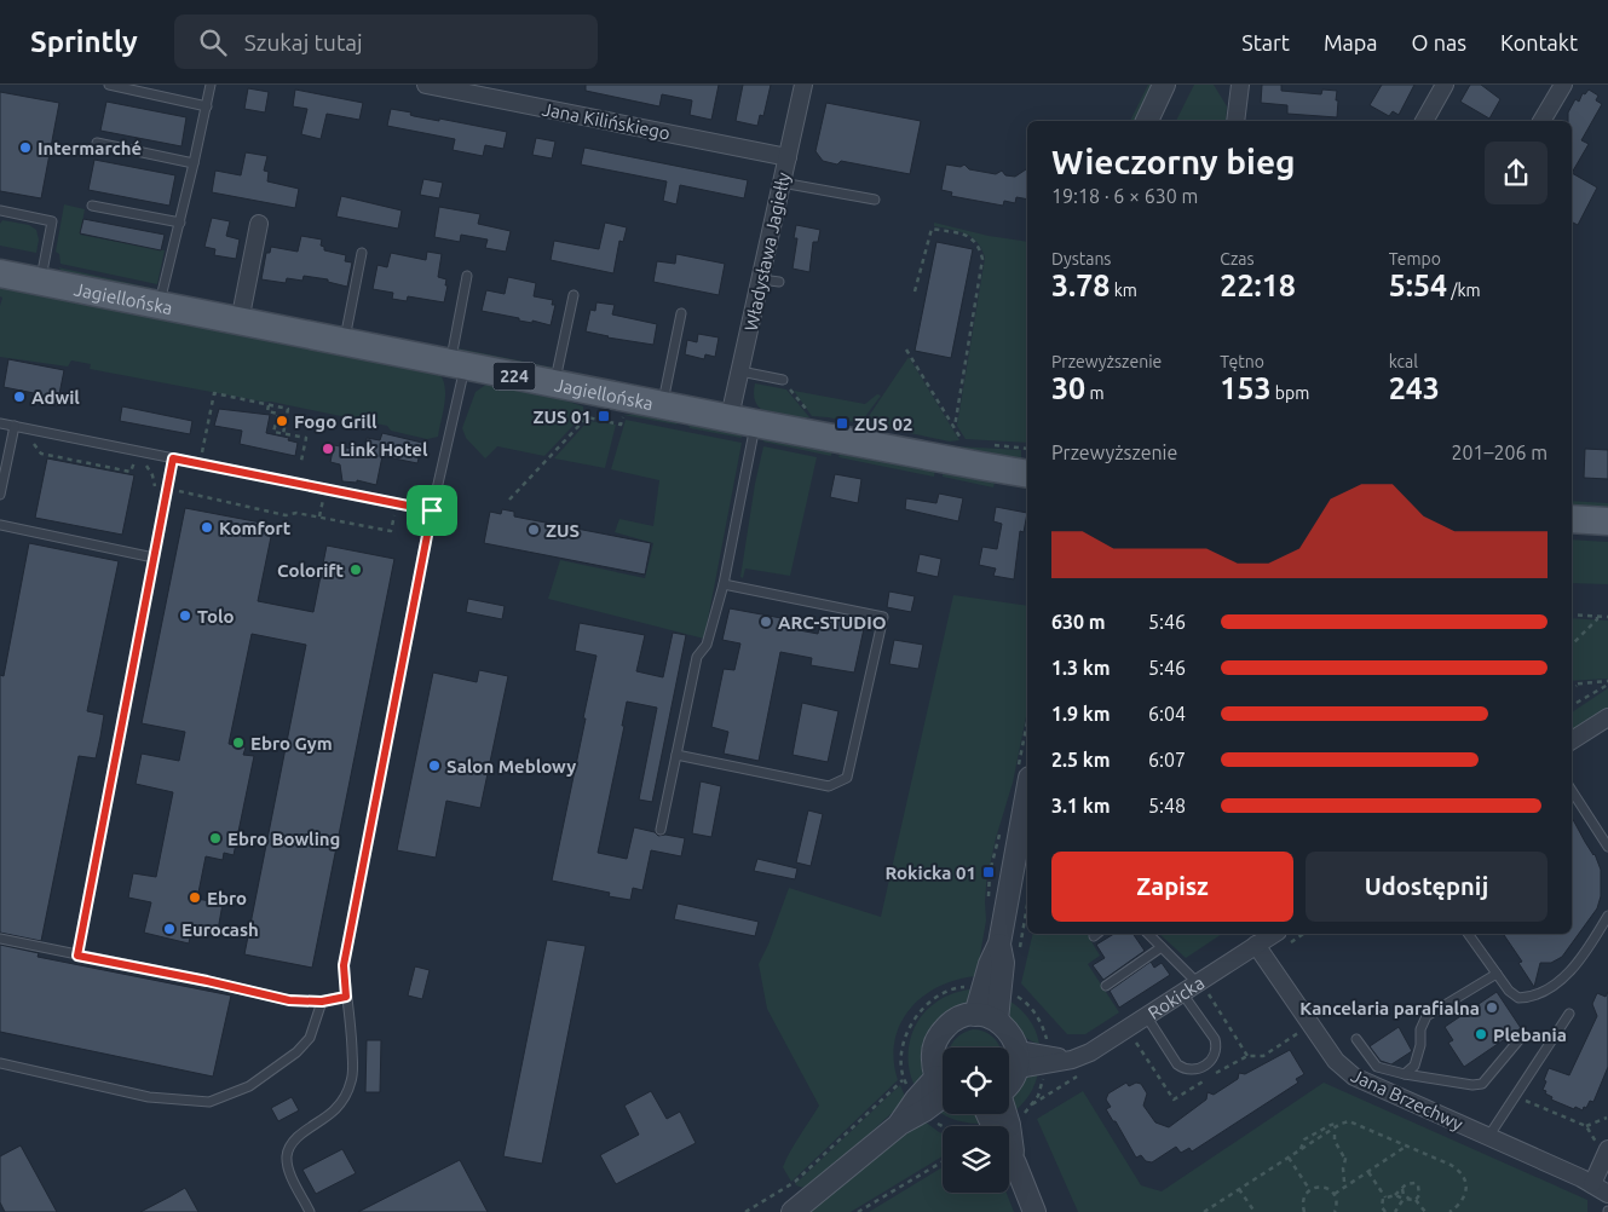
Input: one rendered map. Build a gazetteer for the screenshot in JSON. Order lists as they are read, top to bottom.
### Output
{
  "streets": {
    "main road": ["Jagiellońska", "224"],
    "street": [
      "Jana Kilińskiego",
      "Władysława Jagiełły",
      "Rokicka",
      "Jana Brzechwy"
    ]
  },
  "crossings": [
    ["Jana Kilińskiego", "Władysława Jagiełły"],
    ["Władysława Jagiełły", "Jagiellońska"],
    ["Rokicka", "Jana Brzechwy"]
  ],
  "places": {
    "other": [
      "Intermarché",
      "Adwil",
      "Fogo Grill",
      "Link Hotel",
      "Komfort",
      "ZUS",
      "Colorift",
      "Tolo",
      "ARC-STUDIO",
      "Ebro Gym",
      "Salon Meblowy",
      "Ebro Bowling",
      "Ebro",
      "Eurocash",
      "Kancelaria parafialna",
      "Plebania"
    ],
    "transit": ["ZUS 01", "ZUS 02", "Rokicka 01"]
  },
  "page": {
    "header": "Sprintly",
    "search": "Szukaj tutaj",
    "nav": [
      "Start",
      "Mapa",
      "O nas",
      "Kontakt"
    ],
    "heading": ["Wieczorny bieg", "19:18 · 6 × 630 m"],
    "stats": [
      ["Dystans", "3.78 km"],
      ["Czas", "22:18"],
      ["Tempo", "5:54 /km"],
      ["Przewyższenie", "30 m"],
      ["Tętno", "153 bpm"],
      ["kcal", "243"]
    ],
    "chart": ["Przewyższenie", "201–206 m"],
    "list": [
      {
        "name": "630 m",
        "note": "5:46"
      },
      {
        "name": "1.3 km",
        "note": "5:46"
      },
      {
        "name": "1.9 km",
        "note": "6:04"
      },
      {
        "name": "2.5 km",
        "note": "6:07"
      },
      {
        "name": "3.1 km",
        "note": "5:48"
      }
    ],
    "buttons": ["Zapisz", "Udostępnij"]
  }
}
